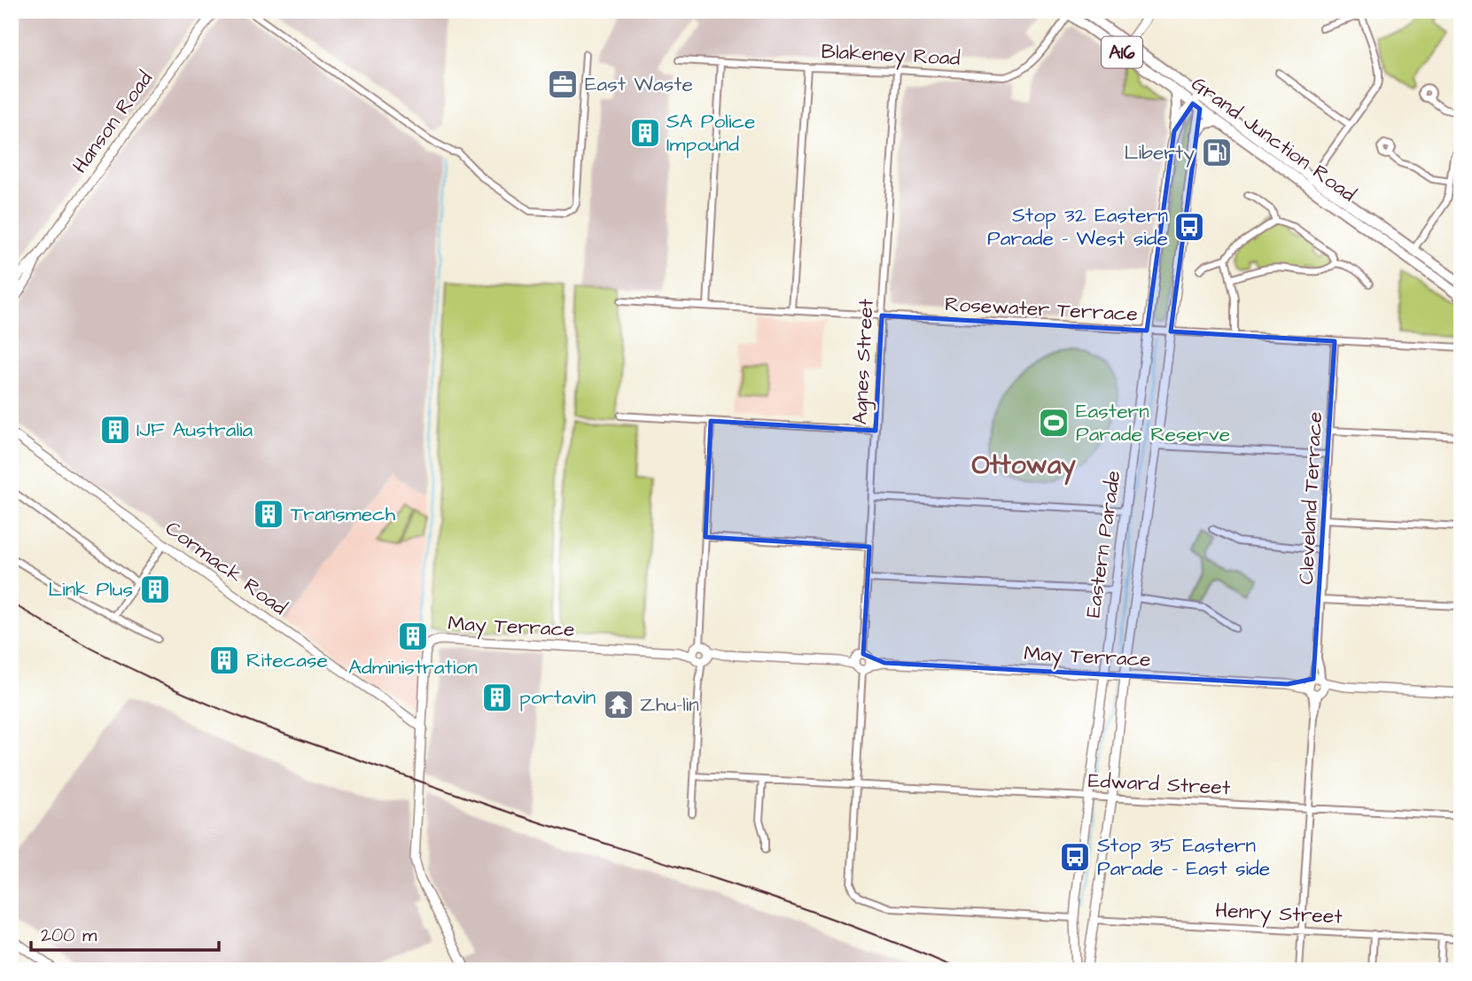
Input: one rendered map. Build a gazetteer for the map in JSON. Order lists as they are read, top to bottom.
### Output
{
  "streets": {
    "highway": ["A16", "Grand Junction Road"],
    "main road": [
      "Hanson Road",
      "Eastern Parade",
      "Cormack Road",
      "May Terrace"
    ],
    "street": [
      "Blakeney Road",
      "Rosewater Terrace",
      "Agnes Street",
      "Cleveland Terrace",
      "Edward Street",
      "Henry Street"
    ]
  },
  "crossings": [
    ["Blakeney Road", "Grand Junction Road"],
    ["Blakeney Road", "Agnes Street"],
    ["Grand Junction Road", "Eastern Parade"],
    ["Rosewater Terrace", "Agnes Street"],
    ["Rosewater Terrace", "Cleveland Terrace"],
    ["Rosewater Terrace", "Eastern Parade"],
    ["Agnes Street", "May Terrace"],
    ["Cleveland Terrace", "May Terrace"],
    ["Cleveland Terrace", "Edward Street"],
    ["Cleveland Terrace", "Henry Street"],
    ["Eastern Parade", "May Terrace"],
    ["Eastern Parade", "Edward Street"],
    ["Eastern Parade", "Henry Street"],
    ["Cormack Road", "May Terrace"]
  ],
  "districts": ["Ottoway"],
  "places": {
    "office": ["East Waste"],
    "building": [
      "SA Police Impound",
      "IJF Australia",
      "Transmech",
      "Link Plus",
      "Administration",
      "Ritecase",
      "portavin"
    ],
    "fuel station": ["Liberty"],
    "bus stop": ["Stop 32 Eastern Parade - West side", "Stop 35 Eastern Parade - East side"],
    "sports": ["Eastern Parade Reserve"],
    "temple": ["Zhu-lin"]
  },
  "scale_bar": "200 m"
}
